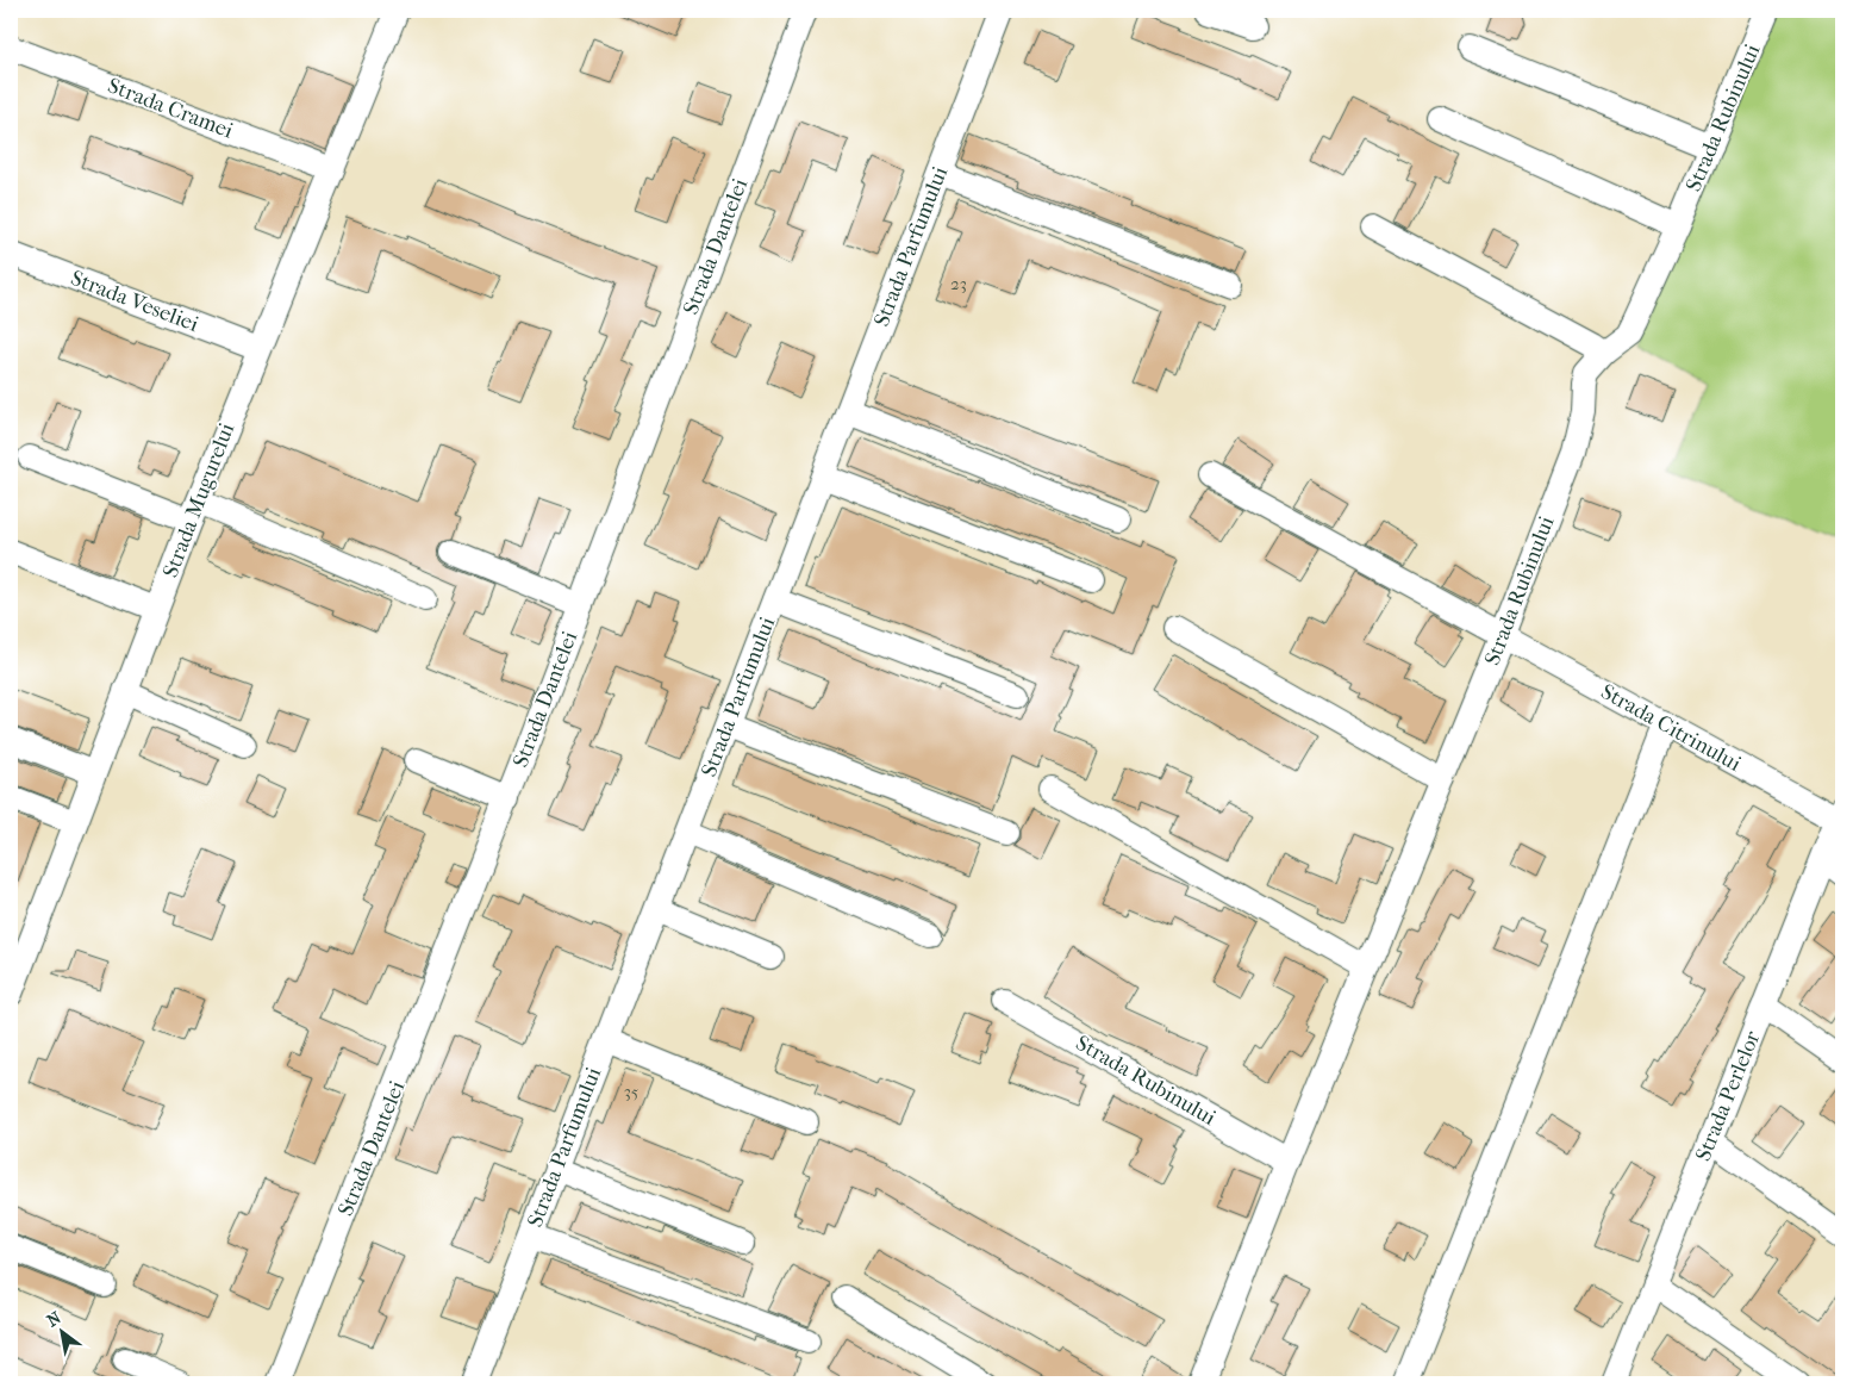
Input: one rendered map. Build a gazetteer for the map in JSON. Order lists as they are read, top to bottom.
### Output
{
  "streets": {
    "street": [
      "Strada Cramei",
      "Strada Rubinului",
      "Strada Dantelei",
      "Strada Parfumului",
      "Strada Veseliei",
      "Strada Mugurelui",
      "Strada Citrinului",
      "Strada Perlelor"
    ]
  },
  "crossings": [
    ["Strada Cramei", "Strada Mugurelui"],
    ["Strada Rubinului", "Strada Citrinului"],
    ["Strada Veseliei", "Strada Mugurelui"],
    ["Strada Citrinului", "Strada Perlelor"]
  ],
  "house_numbers": ["23", "35"],
  "north": "top left"
}
